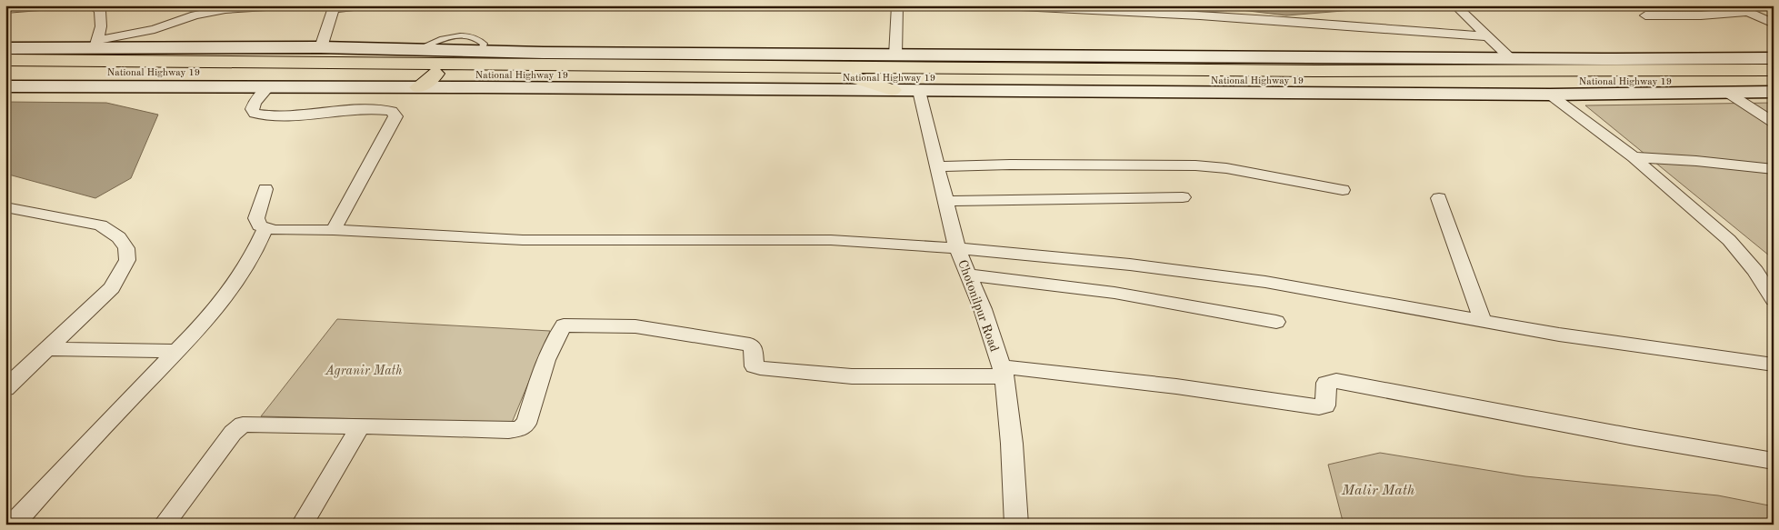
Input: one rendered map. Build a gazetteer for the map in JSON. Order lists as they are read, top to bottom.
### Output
{
  "streets": {
    "highway": ["National Highway 19"],
    "street": ["Chotonilpur Road"]
  },
  "parks": ["Agranir Math", "Malir Math"]
}
